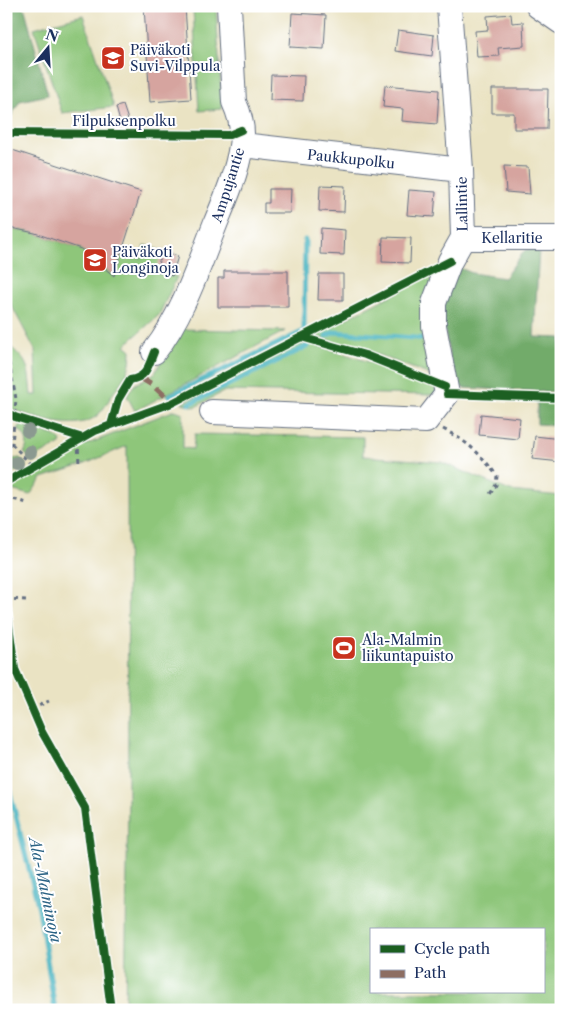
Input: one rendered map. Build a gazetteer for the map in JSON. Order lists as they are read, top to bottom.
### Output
{
  "streets": {
    "street": [
      "Paukkupolku",
      "Ampujantie",
      "Lallintie",
      "Kellaritie"
    ],
    "cycle path": ["Filpuksenpolku"]
  },
  "crossings": [
    ["Paukkupolku", "Ampujantie"],
    ["Paukkupolku", "Lallintie"],
    ["Lallintie", "Kellaritie"]
  ],
  "water": ["Ala-Malminoja"],
  "places": {
    "school or university": ["Päiväkoti Suvi-Vilppula", "Päiväkoti Longinoja"],
    "sports": ["Ala-Malmin liikuntapuisto"]
  },
  "legend": ["Cycle path", "Path"],
  "north": "top"
}
